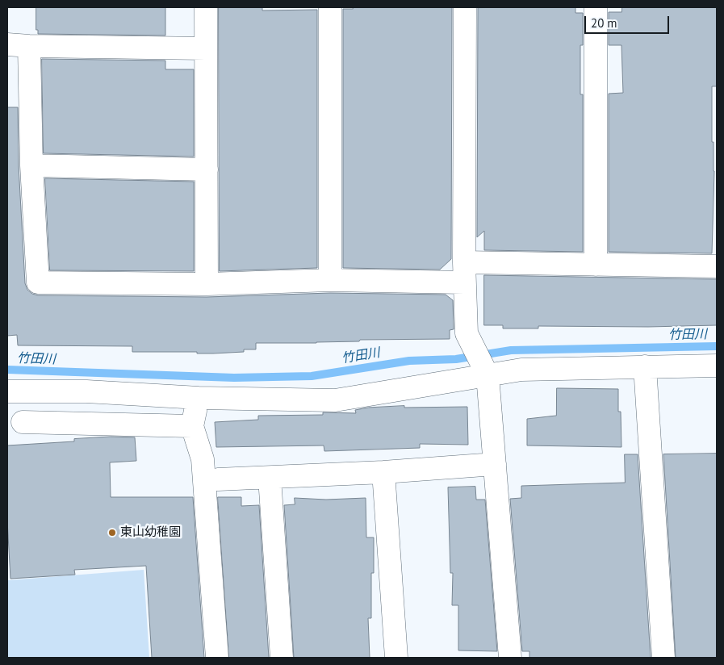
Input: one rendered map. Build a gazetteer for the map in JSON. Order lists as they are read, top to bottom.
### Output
{
  "water": ["竹田川"],
  "places": ["東山幼稚園"],
  "scale_bar": "20 m"
}
